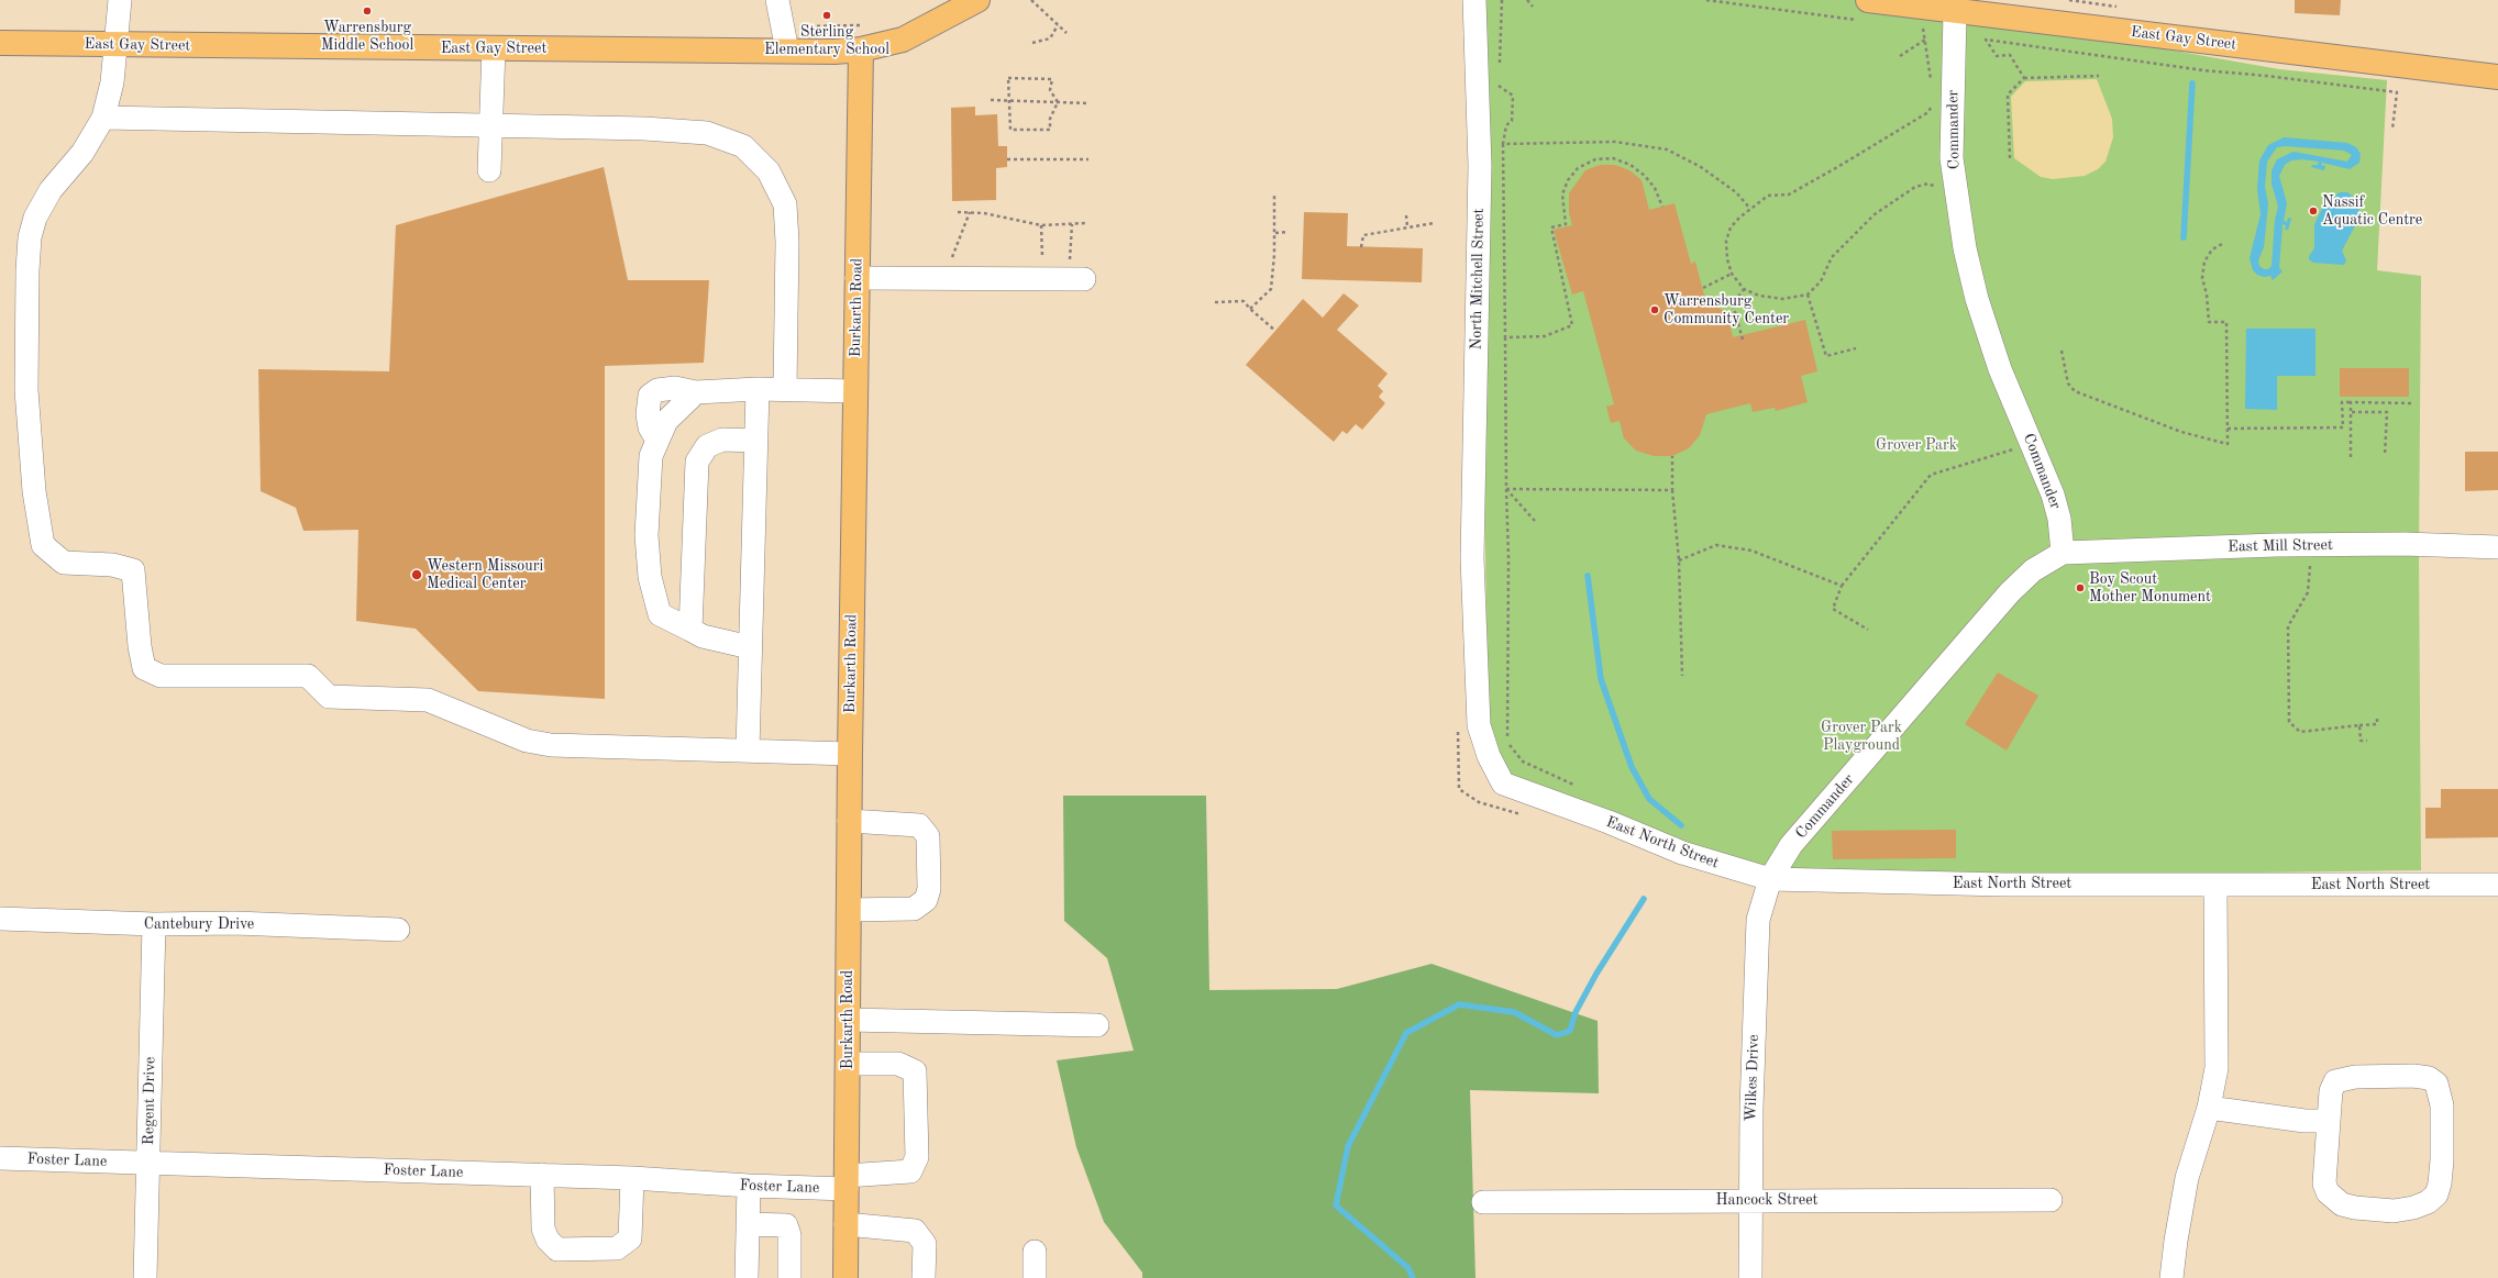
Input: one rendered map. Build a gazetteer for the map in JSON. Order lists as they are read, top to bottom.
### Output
{
  "streets": {
    "main road": ["East Gay Street", "Burkarth Road"],
    "street": [
      "Commander",
      "North Mitchell Street",
      "East Mill Street",
      "East North Street",
      "Cantebury Drive",
      "Wilkes Drive",
      "Regent Drive",
      "Foster Lane",
      "Hancock Street"
    ]
  },
  "crossings": [
    ["East Gay Street", "Commander"],
    ["East Gay Street", "Burkarth Road"],
    ["Commander", "East Mill Street"],
    ["Commander", "East North Street"],
    ["Commander", "Wilkes Drive"],
    ["North Mitchell Street", "East North Street"],
    ["Burkarth Road", "Foster Lane"],
    ["East North Street", "Wilkes Drive"],
    ["Cantebury Drive", "Regent Drive"],
    ["Wilkes Drive", "Hancock Street"],
    ["Regent Drive", "Foster Lane"]
  ],
  "parks": ["Grover Park", "Grover Park Playground"],
  "places": [
    "Warrensburg Middle School",
    "Sterling Elementary School",
    "Nassif Aquatic Centre",
    "Warrensburg Community Center",
    "Western Missouri Medical Center",
    "Boy Scout Mother Monument"
  ]
}
